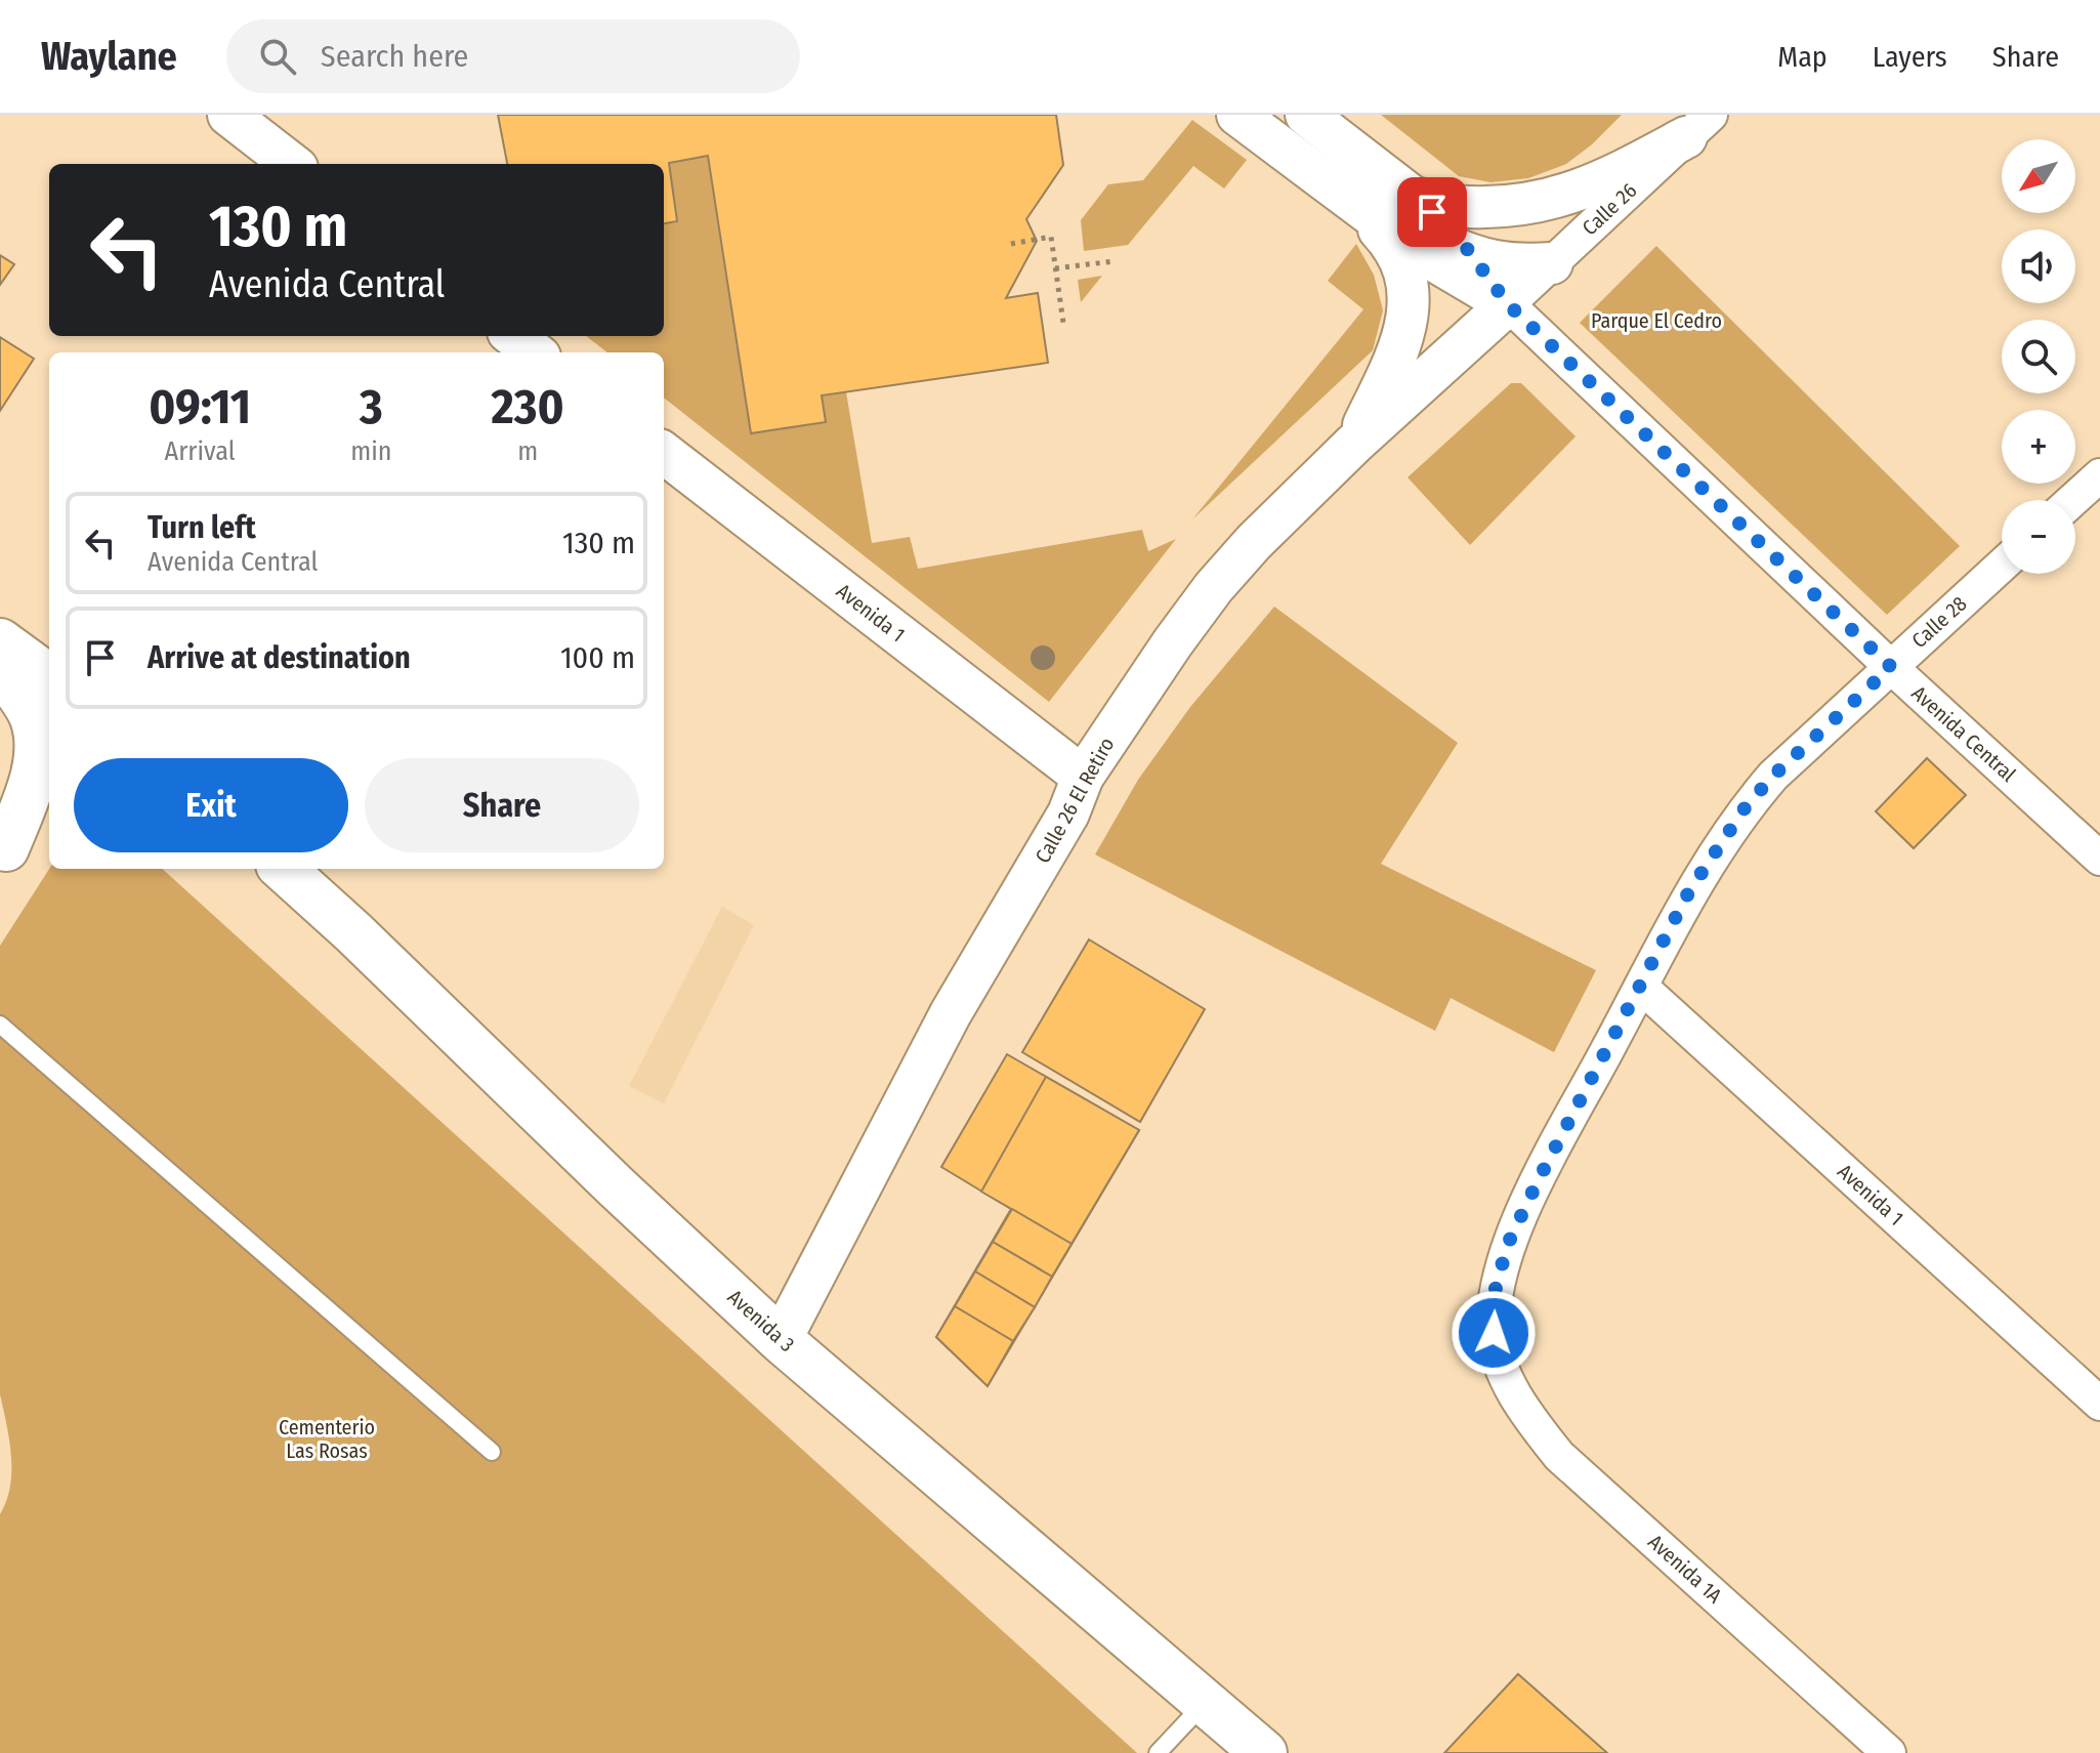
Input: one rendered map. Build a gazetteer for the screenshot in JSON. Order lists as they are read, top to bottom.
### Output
{
  "streets": {
    "main road": ["Avenida 3"],
    "street": [
      "Calle 26",
      "Avenida 1",
      "Calle 28",
      "Avenida Central",
      "Calle 26 El Retiro",
      "Avenida 1A"
    ]
  },
  "crossings": [
    ["Calle 26", "Avenida Central"],
    ["Calle 26", "Calle 26 El Retiro"],
    ["Avenida 1", "Calle 28"],
    ["Avenida 1", "Calle 26 El Retiro"],
    ["Calle 28", "Avenida Central"],
    ["Calle 28", "Avenida 1A"],
    ["Avenida Central", "Calle 26 El Retiro"],
    ["Calle 26 El Retiro", "Avenida 3"]
  ],
  "parks": ["Parque El Cedro", "Cementerio Las Rosas"],
  "north": "bottom left",
  "page": {
    "header": "Waylane",
    "search": "Search here",
    "nav": ["Map", "Layers", "Share"],
    "map_buttons": ["+", "−"],
    "turn": ["130 m", "Avenida Central"],
    "eta": [
      "09:11",
      "Arrival",
      "3",
      "min",
      "230",
      "m"
    ],
    "list": [
      {
        "name": "Turn left",
        "note": "Avenida Central",
        "value": "130 m"
      },
      {
        "name": "Arrive at destination",
        "value": "100 m"
      }
    ],
    "buttons": ["Exit", "Share"]
  }
}
